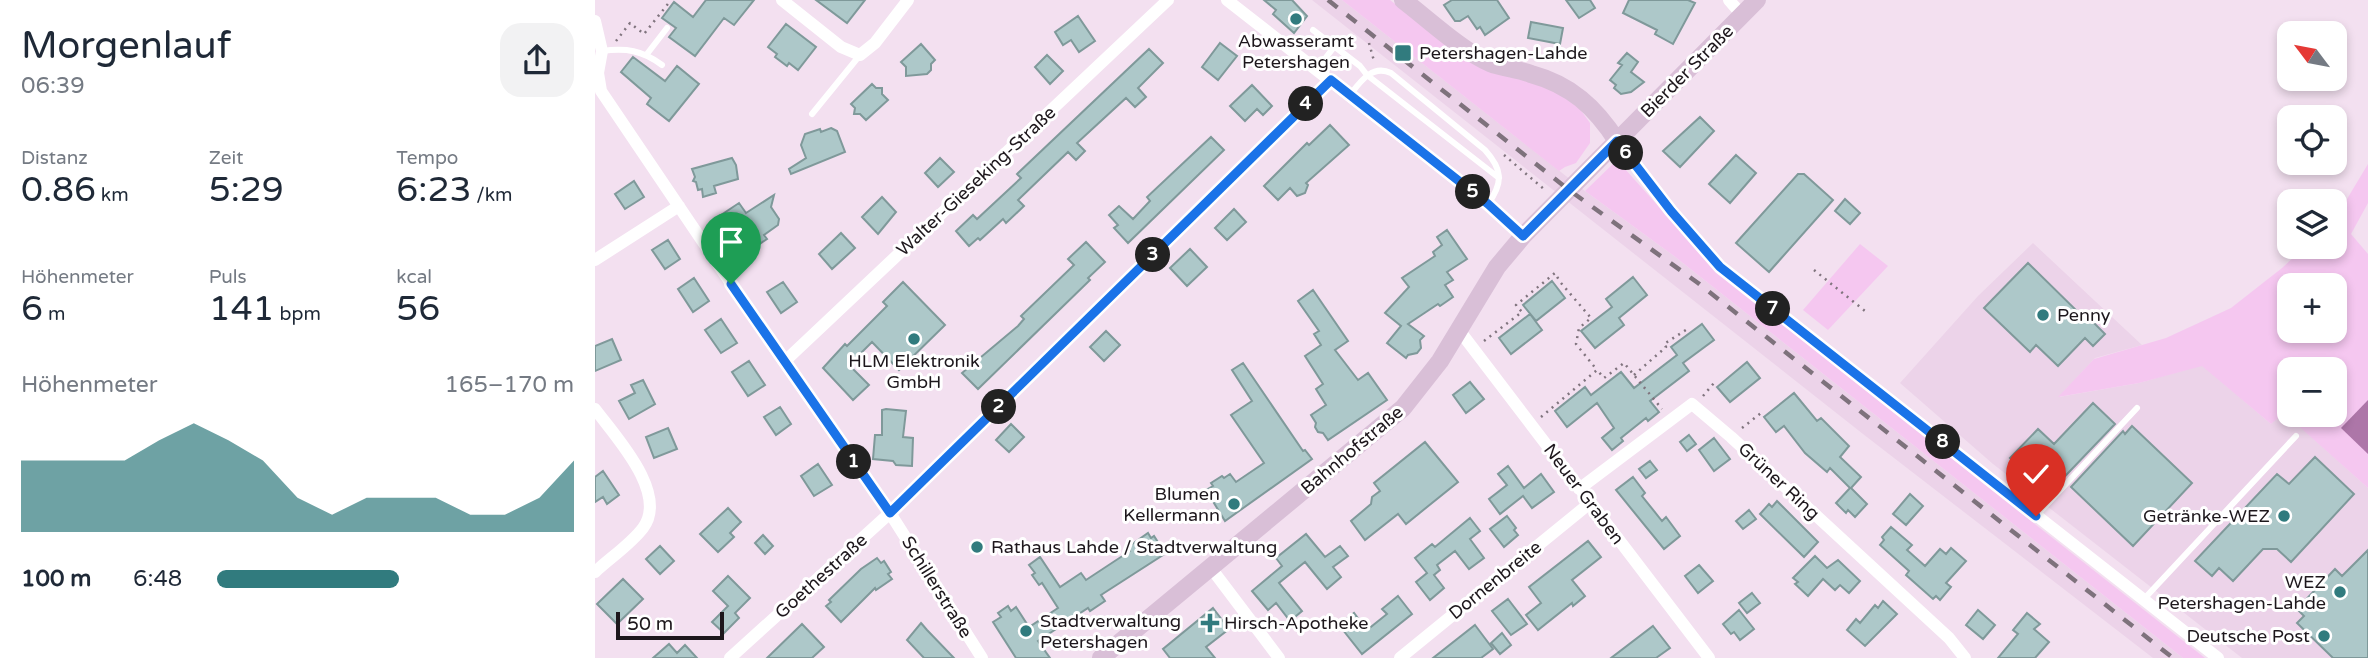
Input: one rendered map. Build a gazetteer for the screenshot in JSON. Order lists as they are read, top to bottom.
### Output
{
  "streets": {
    "street": [
      "Bierder Straße",
      "Walter-Gieseking-Straße",
      "Bahnhofstraße",
      "Grüner Ring",
      "Neuer Graben",
      "Goethestraße",
      "Dornenbreite",
      "Schillerstraße"
    ]
  },
  "crossings": [
    ["Bierder Straße", "Bahnhofstraße"],
    ["Walter-Gieseking-Straße", "Schillerstraße"],
    ["Bahnhofstraße", "Neuer Graben"],
    ["Neuer Graben", "Dornenbreite"],
    ["Goethestraße", "Schillerstraße"]
  ],
  "places": {
    "other": [
      "Abwasseramt Petershagen",
      "Penny",
      "HLM Elektronik GmbH",
      "Blumen Kellermann",
      "Getränke-WEZ",
      "Rathaus Lahde / Stadtverwaltung",
      "WEZ Petershagen-Lahde",
      "Stadtverwaltung Petershagen",
      "Deutsche Post"
    ],
    "transit": ["Petershagen-Lahde"],
    "health": ["Hirsch-Apotheke"]
  },
  "scale_bar": "50 m",
  "north": "top left",
  "page": {
    "heading": ["Morgenlauf", "06:39"],
    "map_buttons": ["+", "−"],
    "pins": [
      "4",
      "6",
      "5",
      "3",
      "7",
      "2",
      "8",
      "1"
    ],
    "stats": [
      ["Distanz", "0.86 km"],
      ["Zeit", "5:29"],
      ["Tempo", "6:23 /km"],
      ["Höhenmeter", "6 m"],
      ["Puls", "141 bpm"],
      ["kcal", "56"]
    ],
    "chart": ["Höhenmeter", "165–170 m"],
    "list": [
      {
        "name": "100 m",
        "note": "6:48"
      }
    ],
    "scale": "50 m"
  }
}
